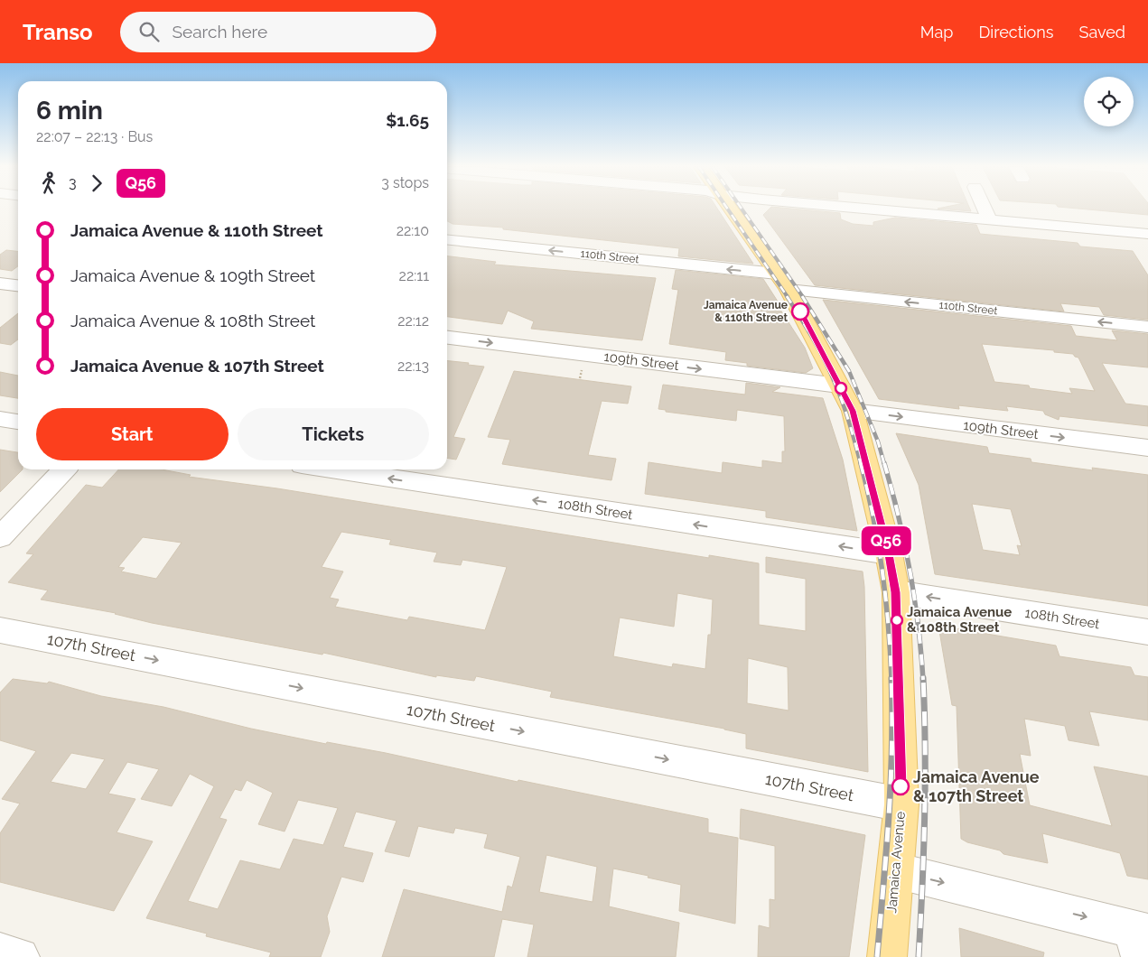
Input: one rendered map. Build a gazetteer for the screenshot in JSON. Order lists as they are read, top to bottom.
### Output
{
  "streets": {
    "main road": ["Jamaica Avenue"],
    "street": [
      "110th Street",
      "109th Street",
      "108th Street",
      "107th Street"
    ]
  },
  "crossings": [
    ["110th Street", "Jamaica Avenue"],
    ["109th Street", "Jamaica Avenue"],
    ["108th Street", "Jamaica Avenue"],
    ["107th Street", "Jamaica Avenue"]
  ],
  "one_way": ["108th Street", "107th Street"],
  "places": ["Jamaica Avenue & 110th Street", "Jamaica Avenue & 108th Street", "Jamaica Avenue & 107th Street"],
  "lines": ["bus line Q56"],
  "page": {
    "header": "Transo",
    "search": "Search here",
    "nav": ["Map", "Directions", "Saved"],
    "on_map": "Q56",
    "heading": ["6 min", "22:07 – 22:13 · Bus", "$1.65"],
    "legs": ["3", "Q56", "3 stops"],
    "list": [
      {
        "name": "Jamaica Avenue & 110th Street",
        "value": "22:10"
      },
      {
        "name": "Jamaica Avenue & 109th Street",
        "value": "22:11"
      },
      {
        "name": "Jamaica Avenue & 108th Street",
        "value": "22:12"
      },
      {
        "name": "Jamaica Avenue & 107th Street",
        "value": "22:13"
      }
    ],
    "buttons": ["Start", "Tickets"]
  }
}
